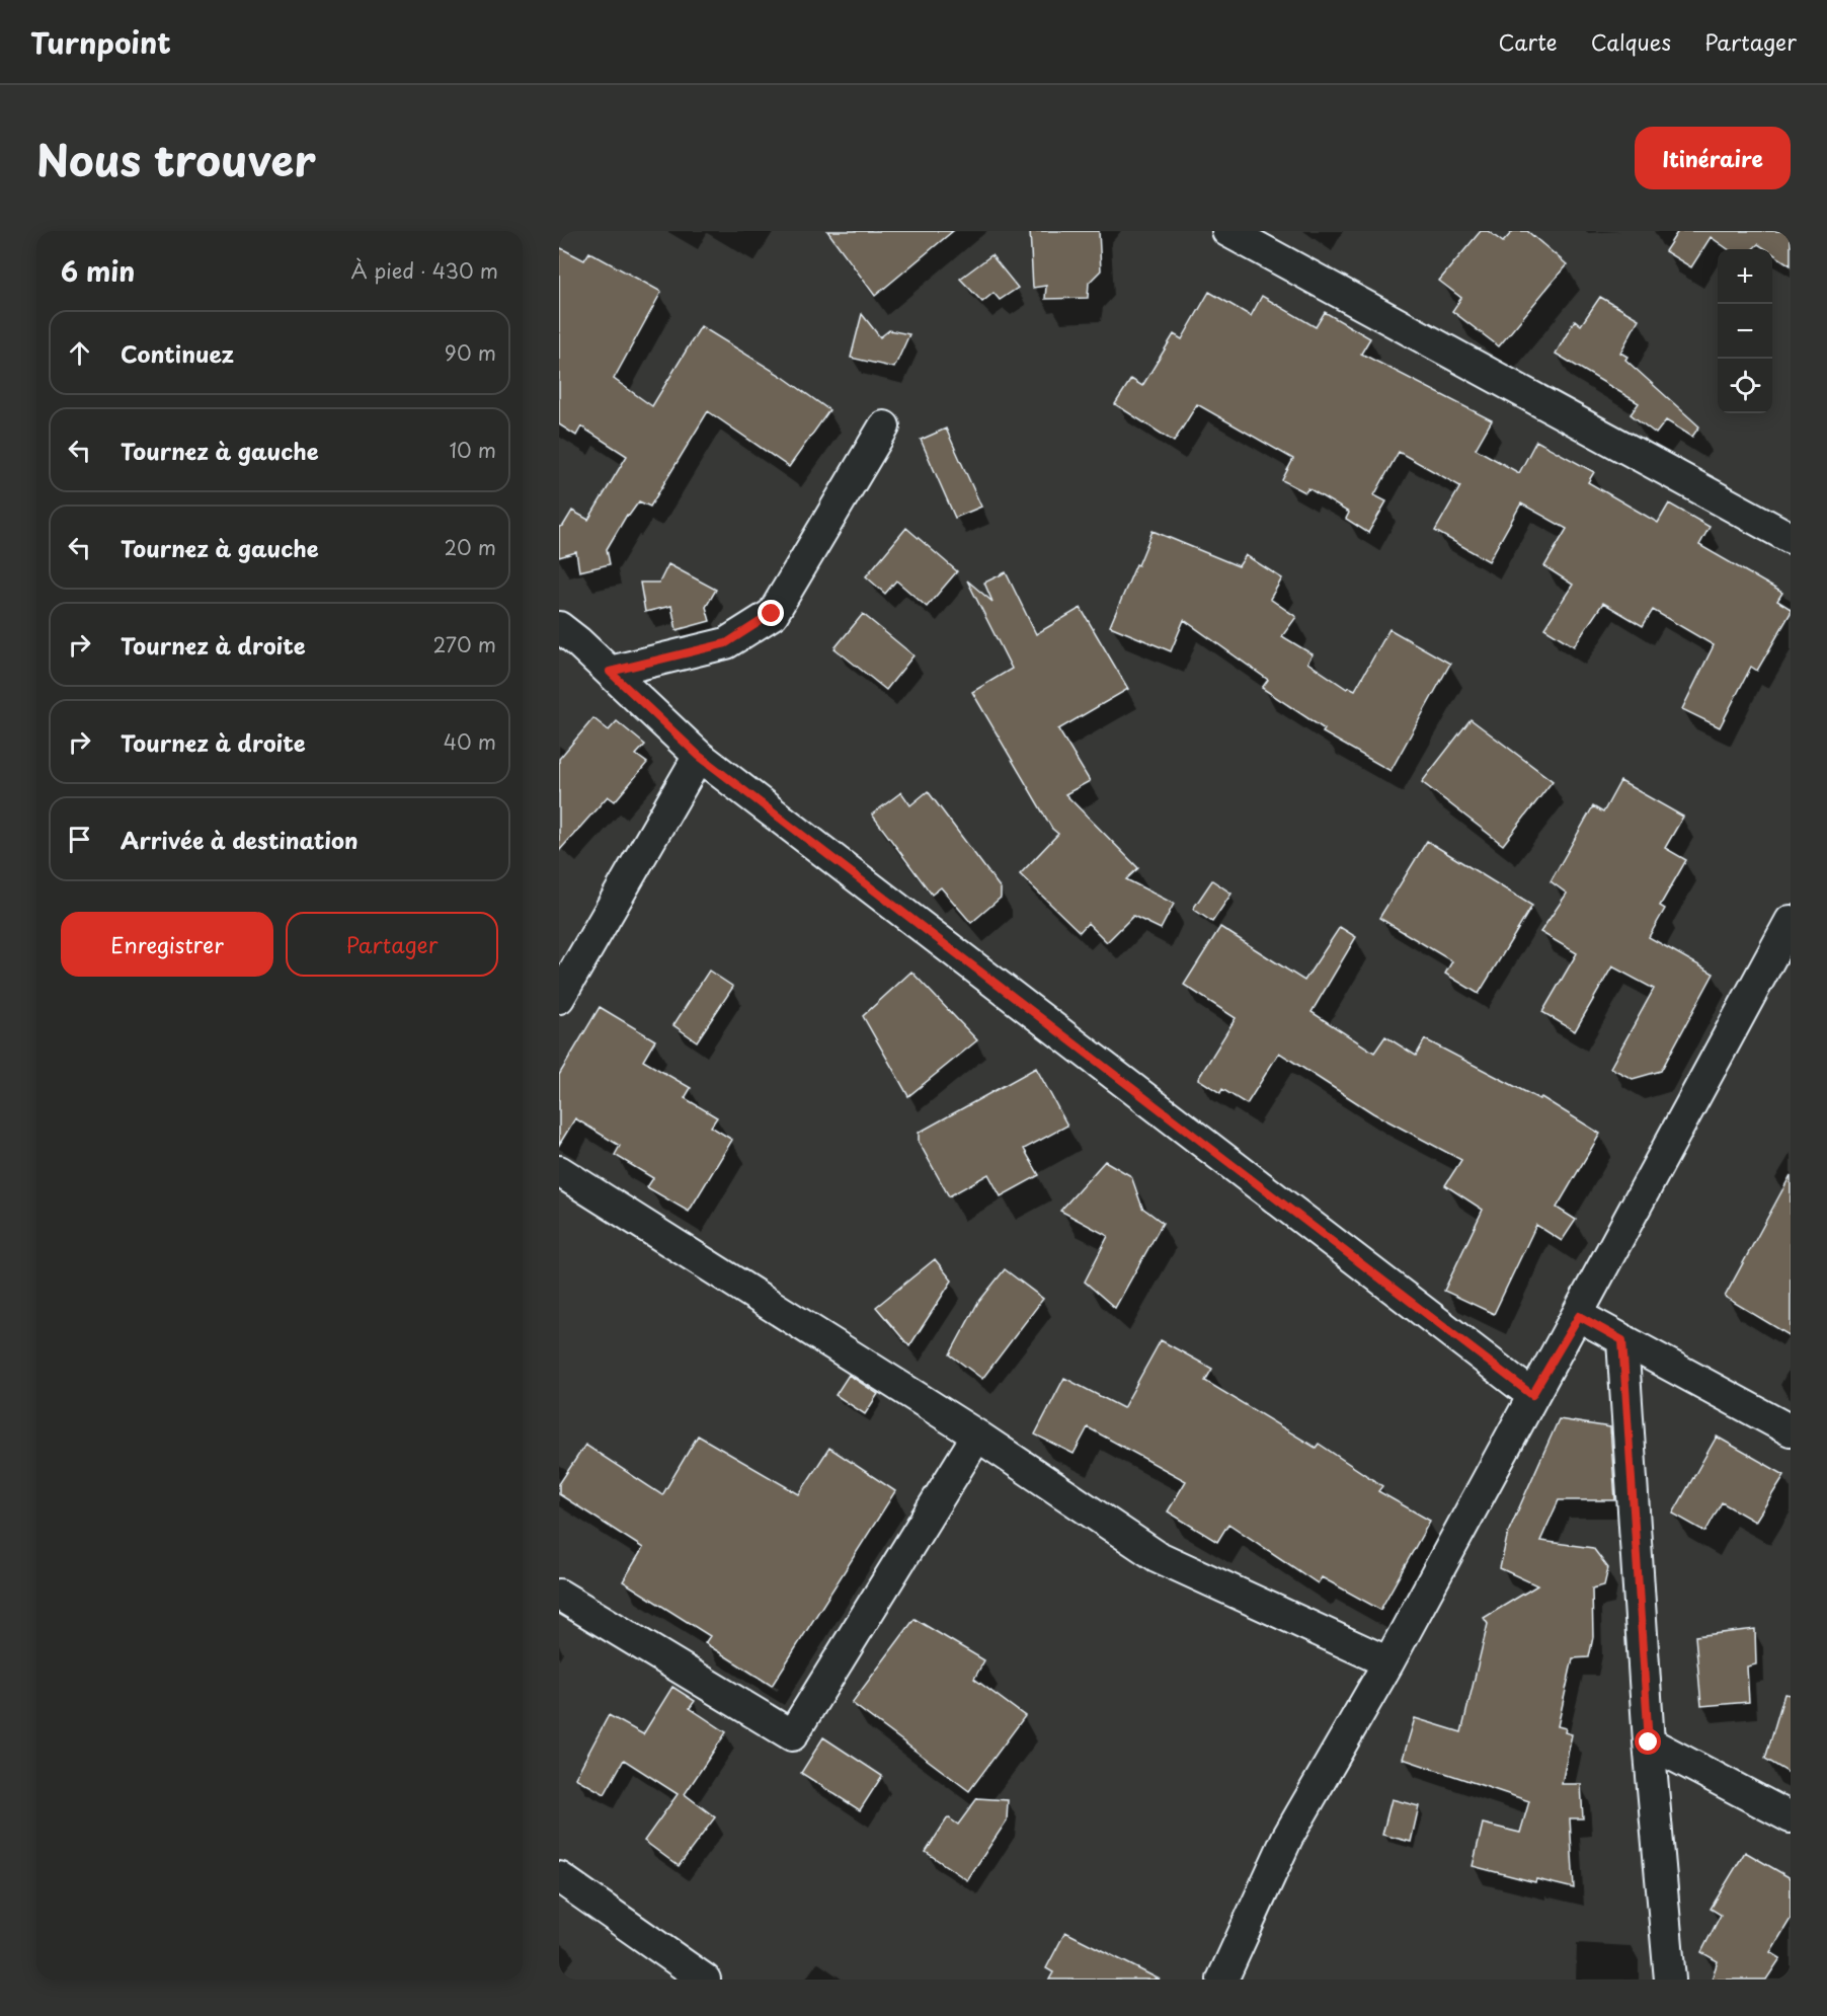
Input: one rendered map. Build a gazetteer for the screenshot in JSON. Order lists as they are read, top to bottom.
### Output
{
  "page": {
    "header": "Turnpoint",
    "nav": ["Carte", "Calques", "Partager"],
    "title": "Nous trouver",
    "buttons": [
      "Itinéraire",
      ["Enregistrer", "Partager"]
    ],
    "heading": ["6 min", "À pied · 430 m"],
    "map_buttons": ["+", "−"],
    "list": [
      ["Continuez", "90 m"],
      ["Tournez à gauche", "10 m"],
      ["Tournez à gauche", "20 m"],
      ["Tournez à droite", "270 m"],
      ["Tournez à droite", "40 m"],
      "Arrivée à destination"
    ]
  }
}
